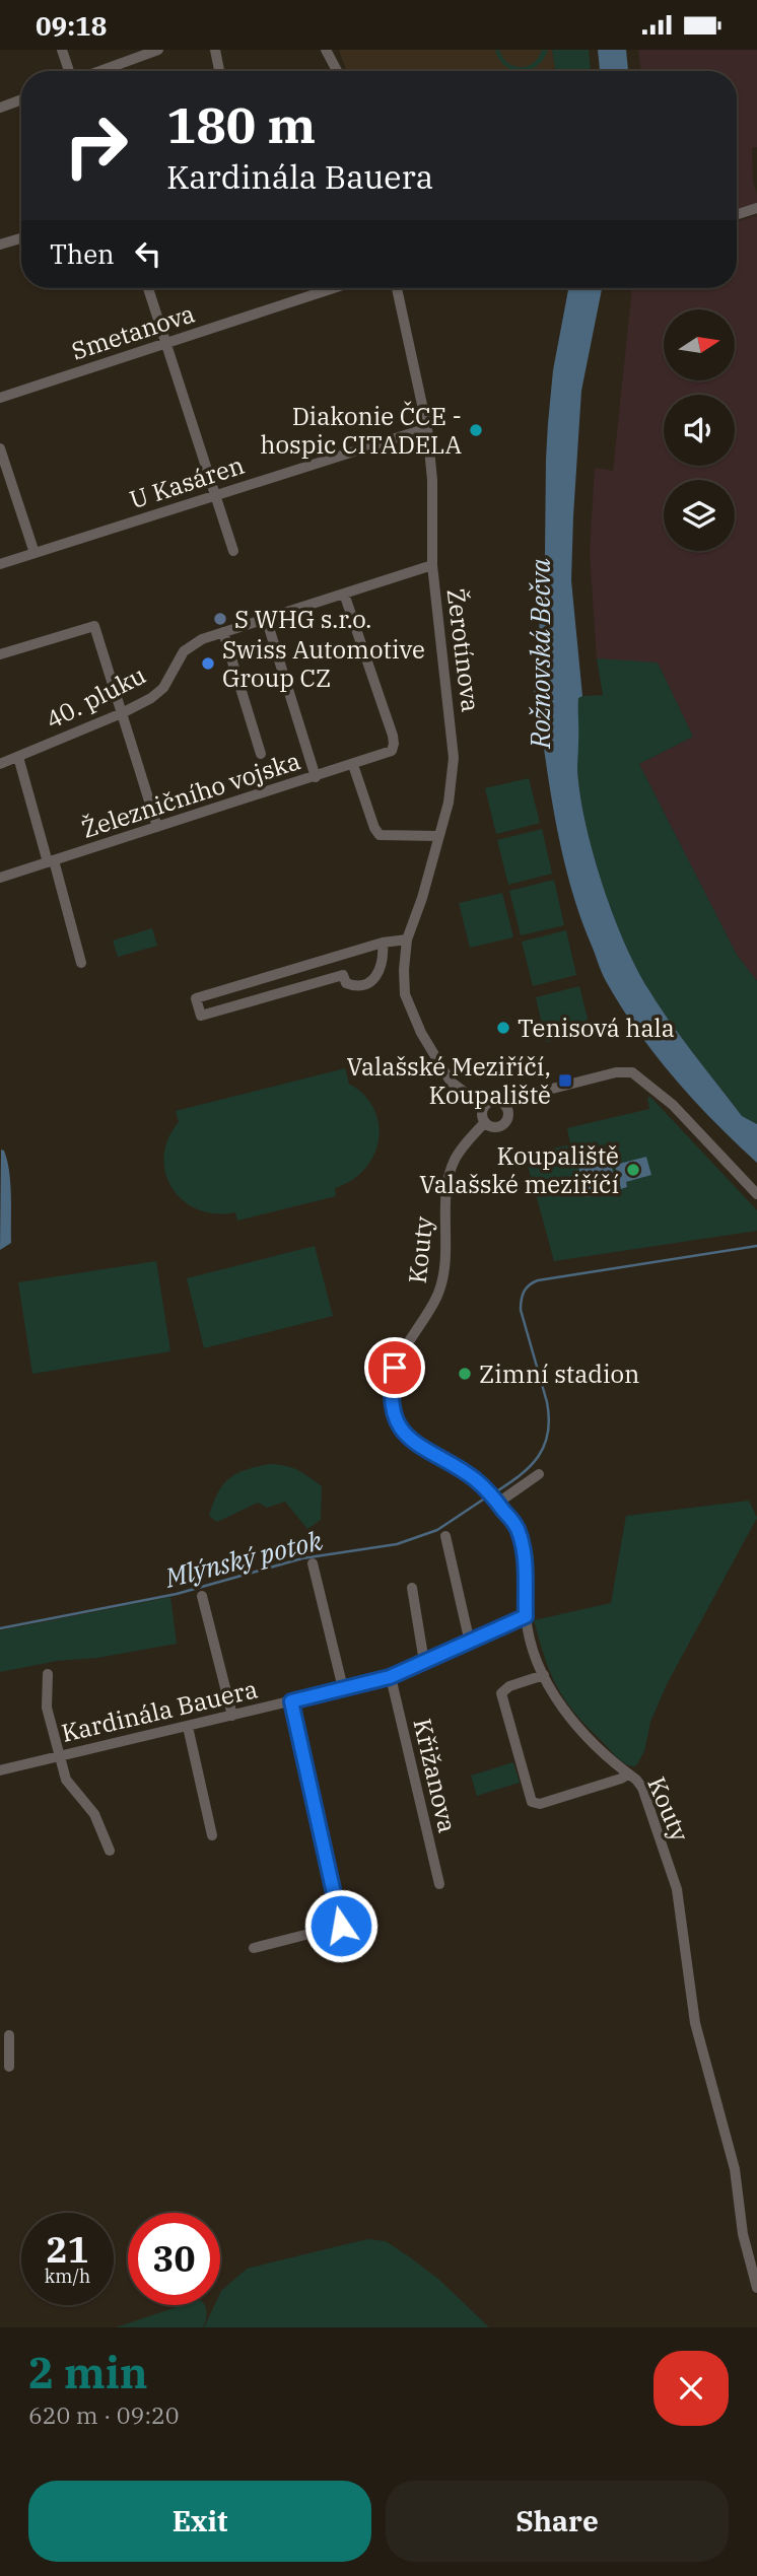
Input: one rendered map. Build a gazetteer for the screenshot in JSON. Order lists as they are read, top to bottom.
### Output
{
  "streets": {
    "street": [
      "Smetanova",
      "U Kasáren",
      "Žerotínova",
      "40. pluku",
      "Železničního vojska",
      "Kouty",
      "Kardinála Bauera",
      "Křižanova"
    ]
  },
  "crossings": [
    ["U Kasáren", "Žerotínova"],
    ["Žerotínova", "40. pluku"],
    ["Žerotínova", "Kouty"],
    ["40. pluku", "Železničního vojska"],
    ["Kouty", "Kardinála Bauera"],
    ["Kardinála Bauera", "Křižanova"]
  ],
  "water": ["Rožnovská Bečva", "Mlýnský potok"],
  "places": {
    "other": [
      "Diakonie ČCE - hospic CITADELA",
      "S WHG s.r.o.",
      "Swiss Automotive Group CZ",
      "Tenisová hala",
      "Koupaliště Valašské meziříčí",
      "Zimní stadion"
    ],
    "transit": ["Valašské Meziříčí, Koupaliště"]
  },
  "north": "right",
  "page": {
    "status": "09:18",
    "turn": ["180 m", "Kardinála Bauera"],
    "then": "Then",
    "speed": "21 km/h",
    "limit": "30",
    "heading": ["2 min", "620 m · 09:20"],
    "buttons": ["Exit", "Share"]
  }
}
